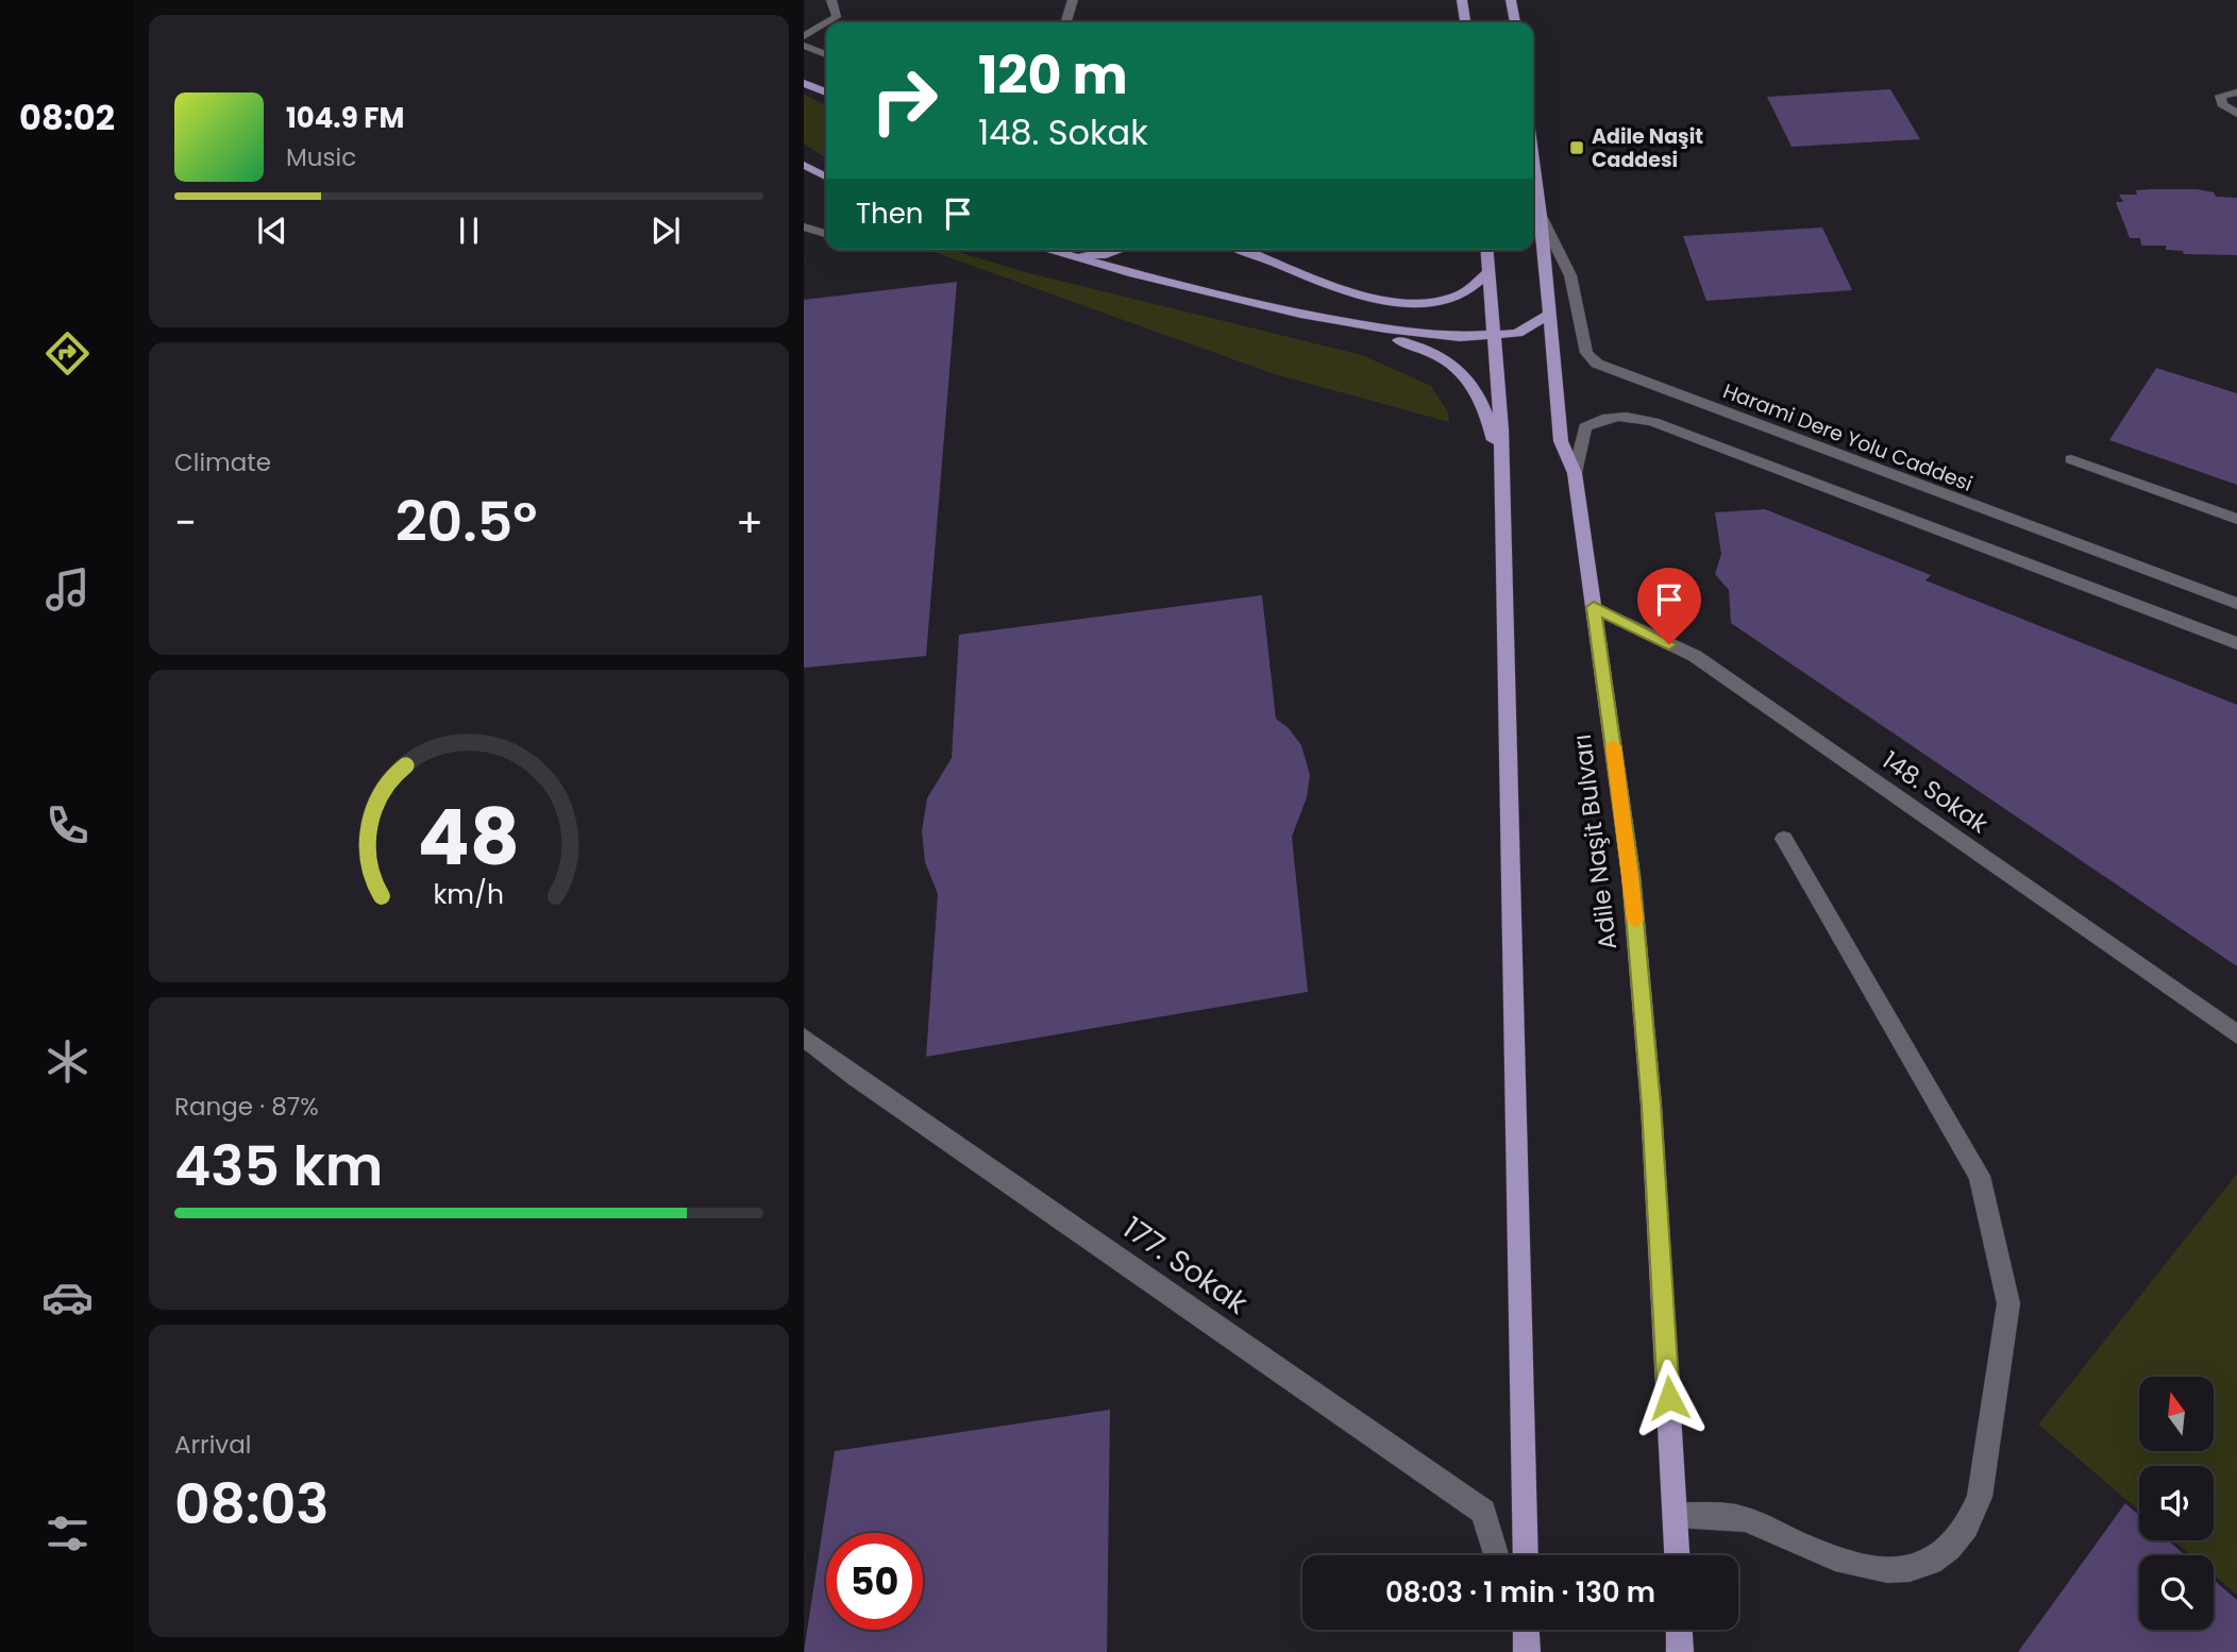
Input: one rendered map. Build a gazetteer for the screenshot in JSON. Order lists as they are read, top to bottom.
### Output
{
  "streets": {
    "main road": ["Adile Naşit Bulvarı"],
    "street": ["Harami Dere Yolu Caddesi", "148. Sokak", "177. Sokak"]
  },
  "crossings": [
    ["Harami Dere Yolu Caddesi", "Adile Naşit Bulvarı"],
    ["148. Sokak", "Adile Naşit Bulvarı"]
  ],
  "places": {
    "transit": ["Adile Naşit Caddesi"]
  },
  "north": "top",
  "page": {
    "tabs": "08:02",
    "turn": ["120 m", "148. Sokak"],
    "song": ["104.9 FM", "Music"],
    "then": "Then",
    "tile": [
      "Climate",
      ["Range · 87%", "435 km"],
      ["Arrival", "08:03"]
    ],
    "heat": ["−", "20.5°", "+"],
    "limit": "50",
    "trip": "08:03 · 1 min · 130 m",
    "gauge": ["48", "km/h"]
  }
}
